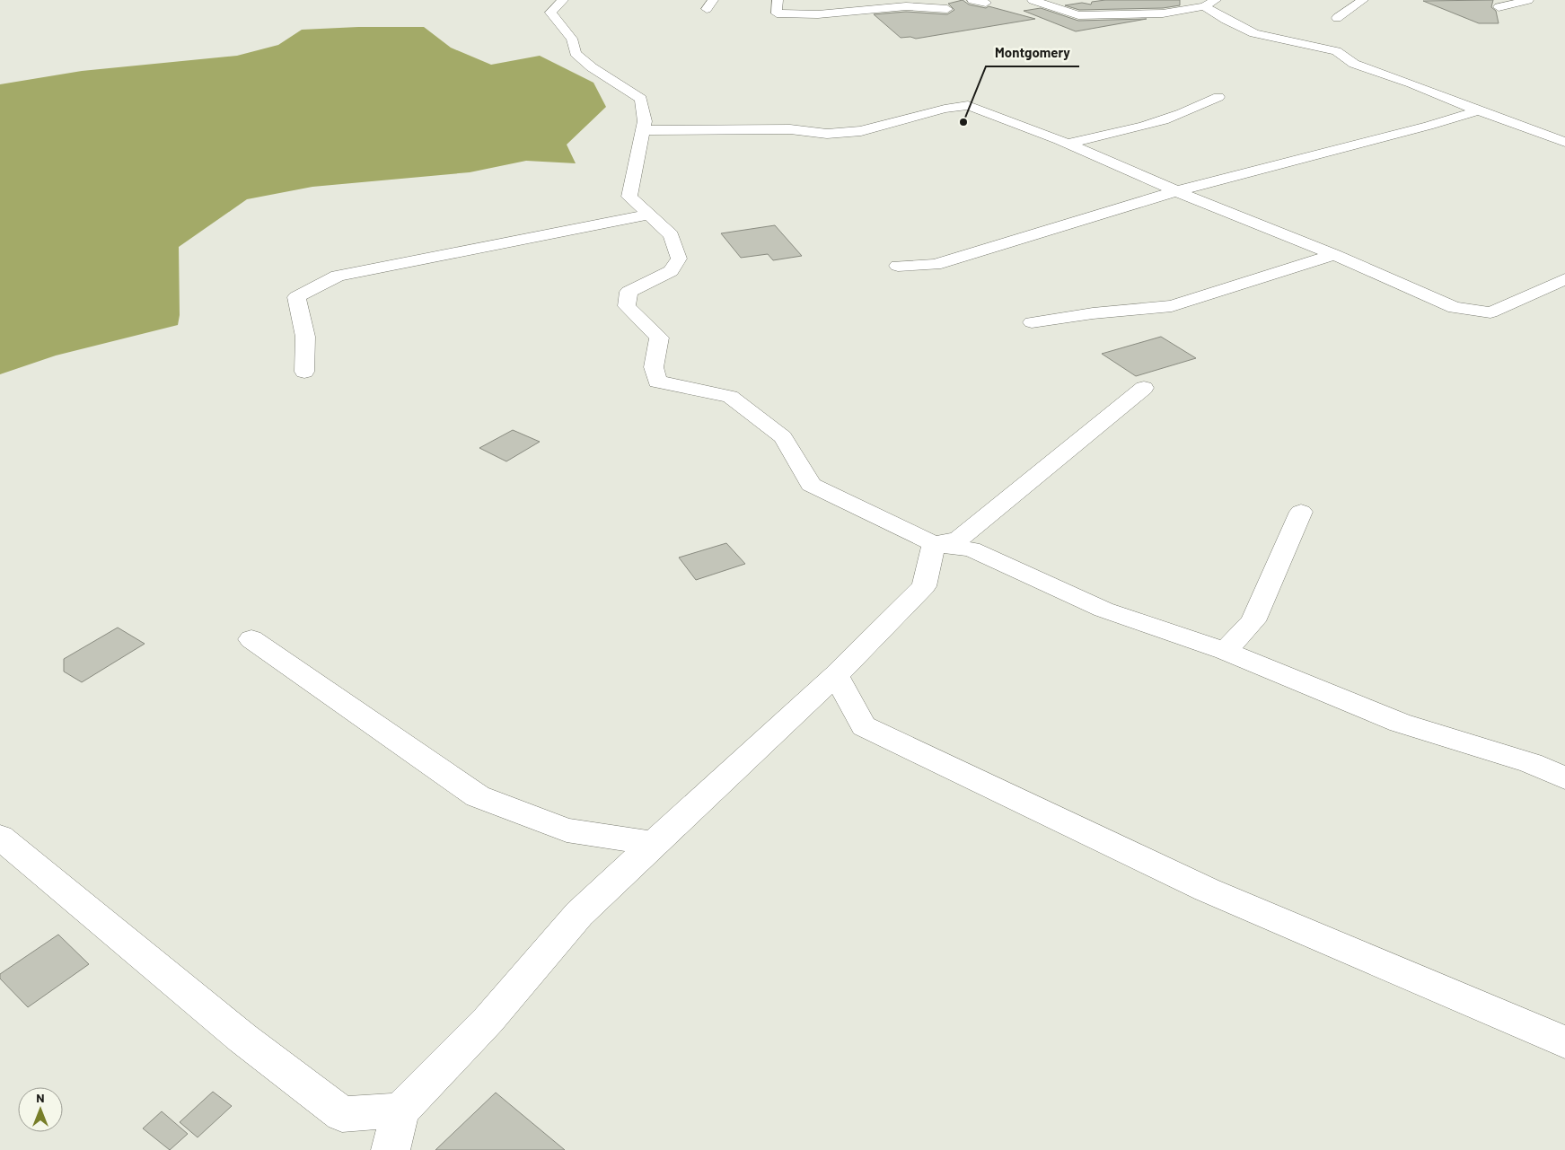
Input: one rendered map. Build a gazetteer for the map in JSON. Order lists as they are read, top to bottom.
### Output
{
  "places": ["Montgomery"],
  "north": "top"
}
